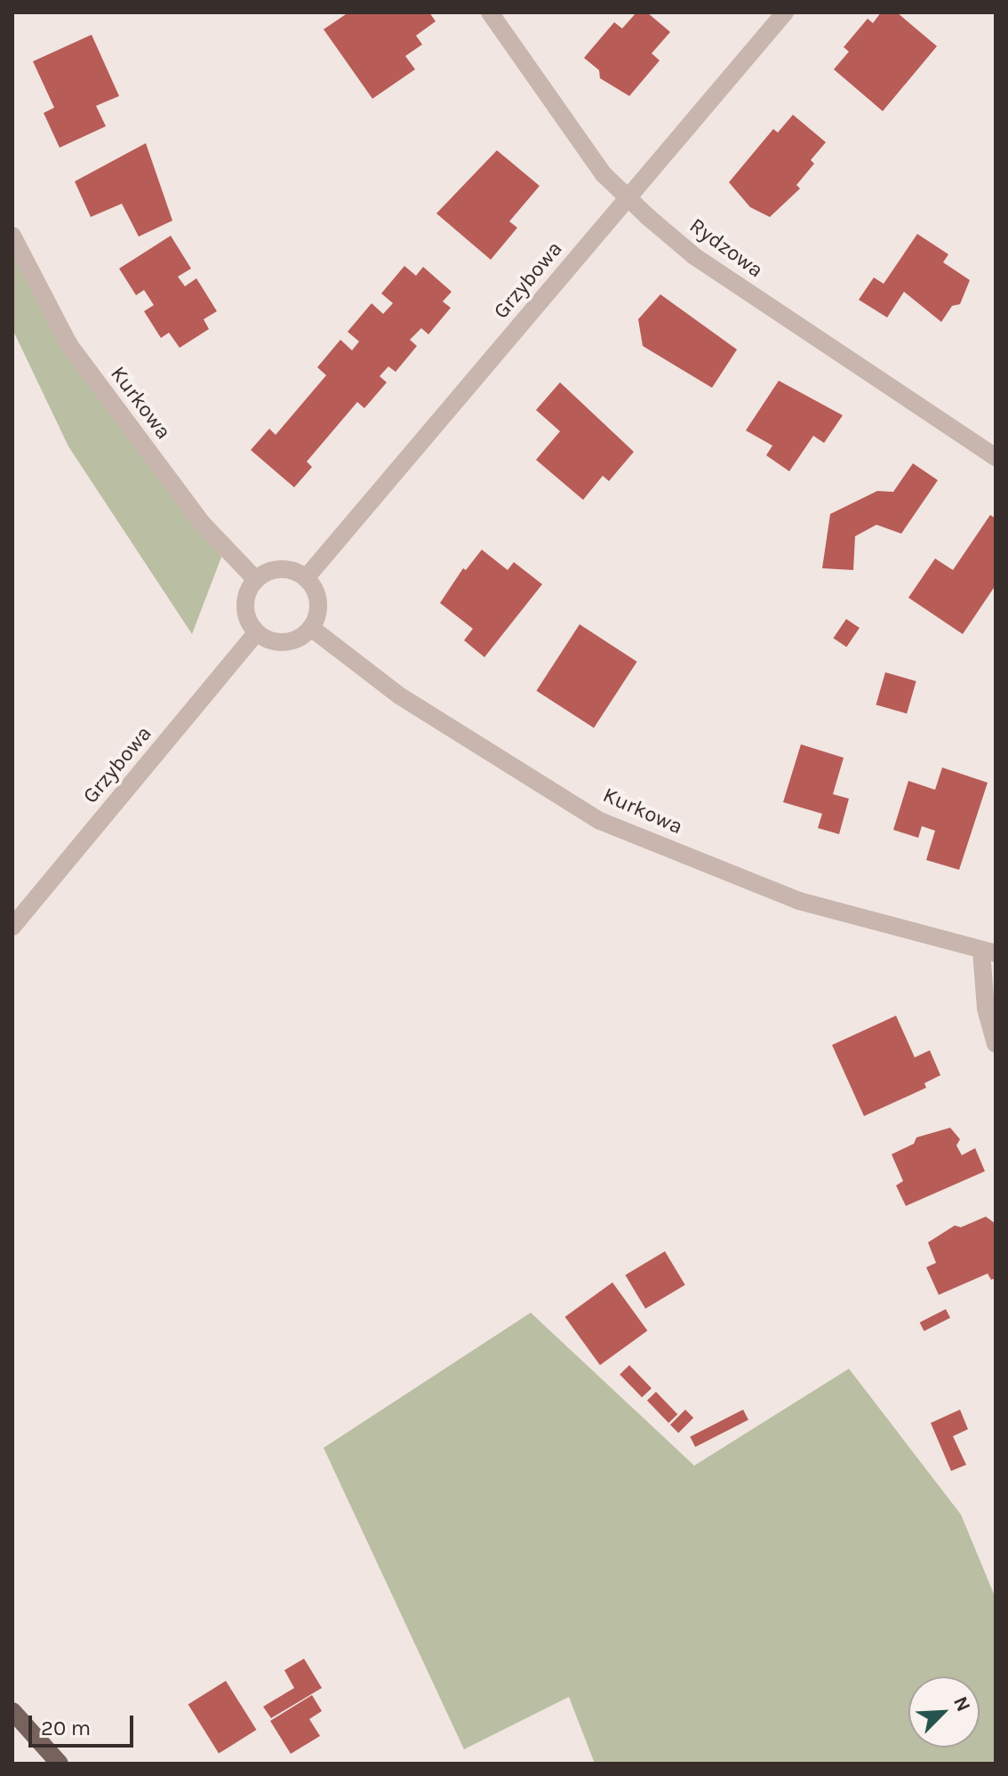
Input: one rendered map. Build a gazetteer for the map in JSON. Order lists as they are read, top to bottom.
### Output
{
  "streets": {
    "street": ["Rydzowa", "Grzybowa", "Kurkowa"]
  },
  "crossings": [
    ["Rydzowa", "Grzybowa"],
    ["Grzybowa", "Kurkowa"]
  ],
  "scale_bar": "20 m",
  "north": "top right"
}
